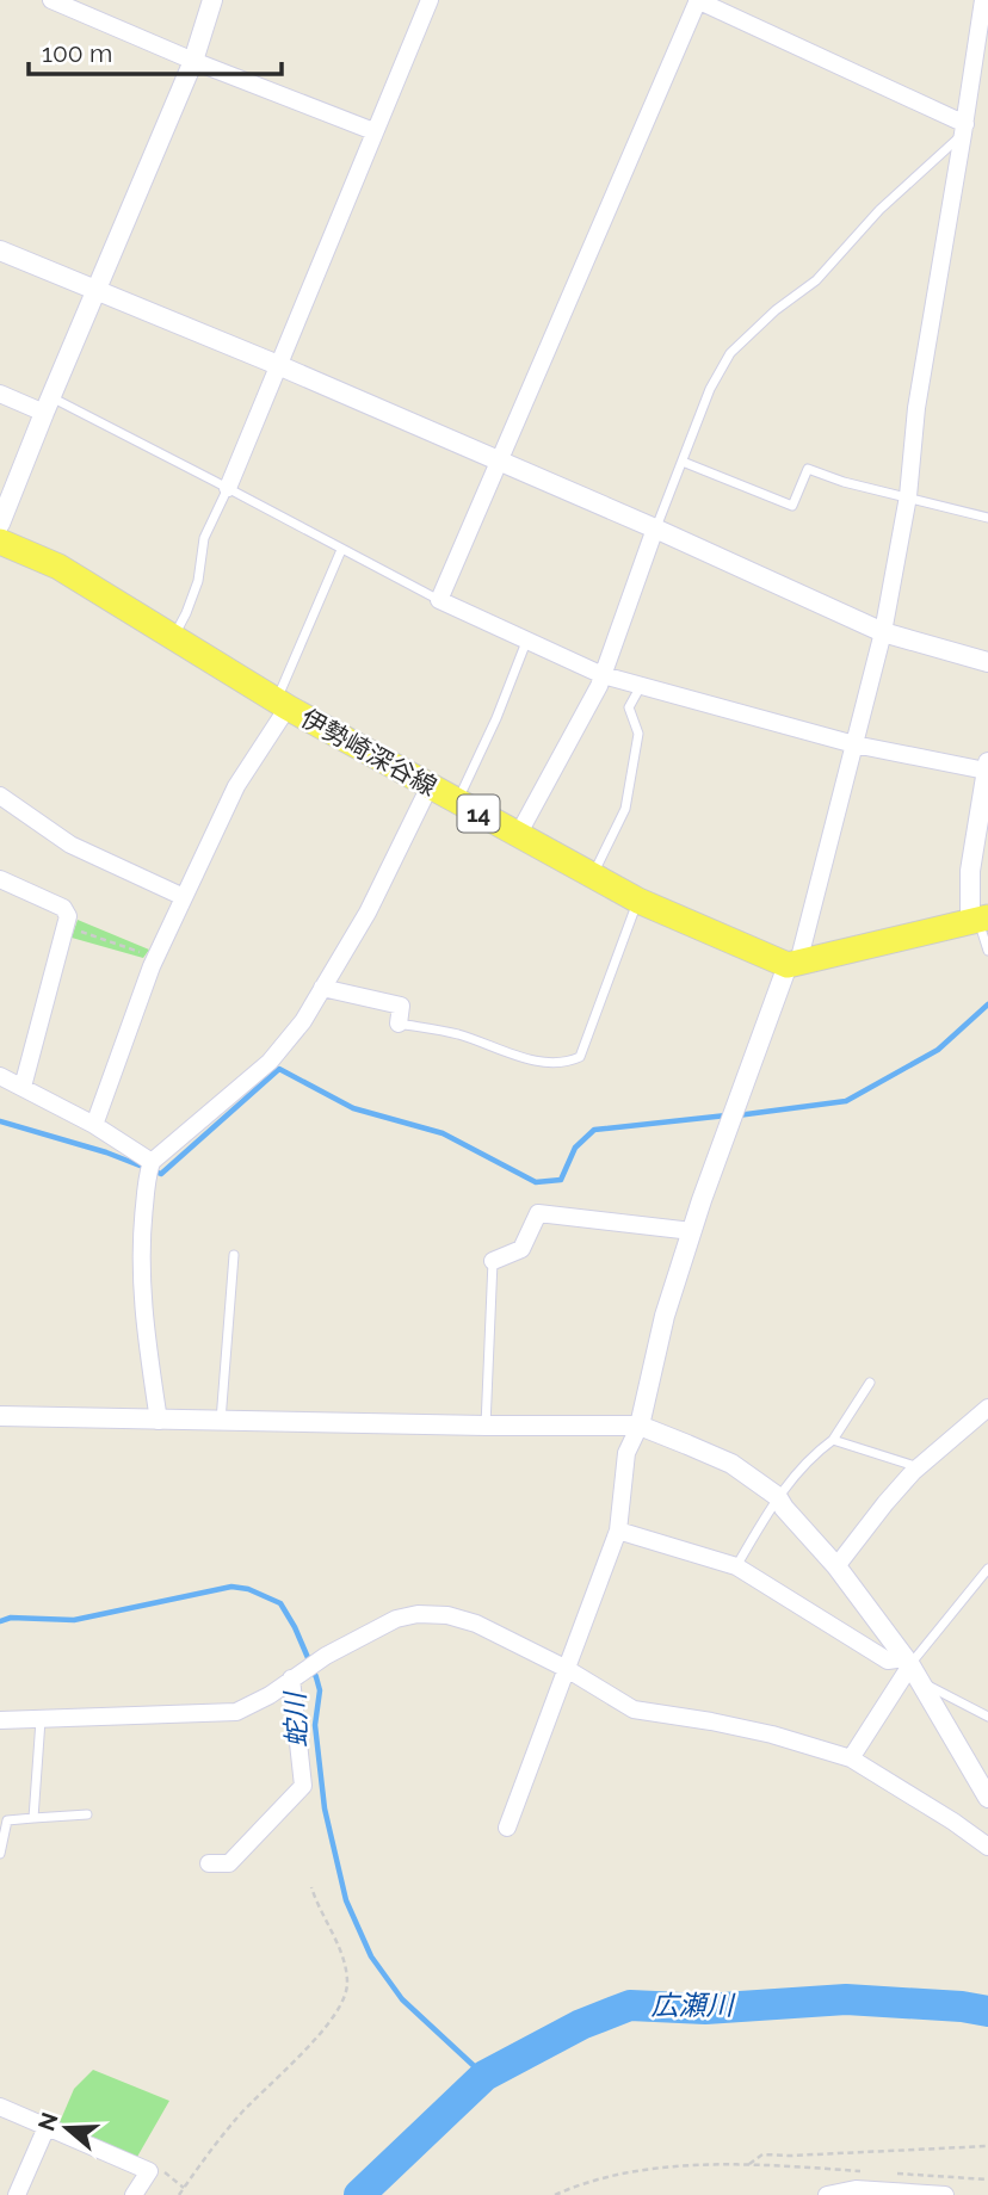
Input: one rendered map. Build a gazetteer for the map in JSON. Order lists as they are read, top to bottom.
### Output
{
  "streets": {
    "main road": ["伊勢崎深谷線", "14"]
  },
  "water": ["蛇川", "広瀬川"],
  "scale_bar": "100 m",
  "north": "left"
}
